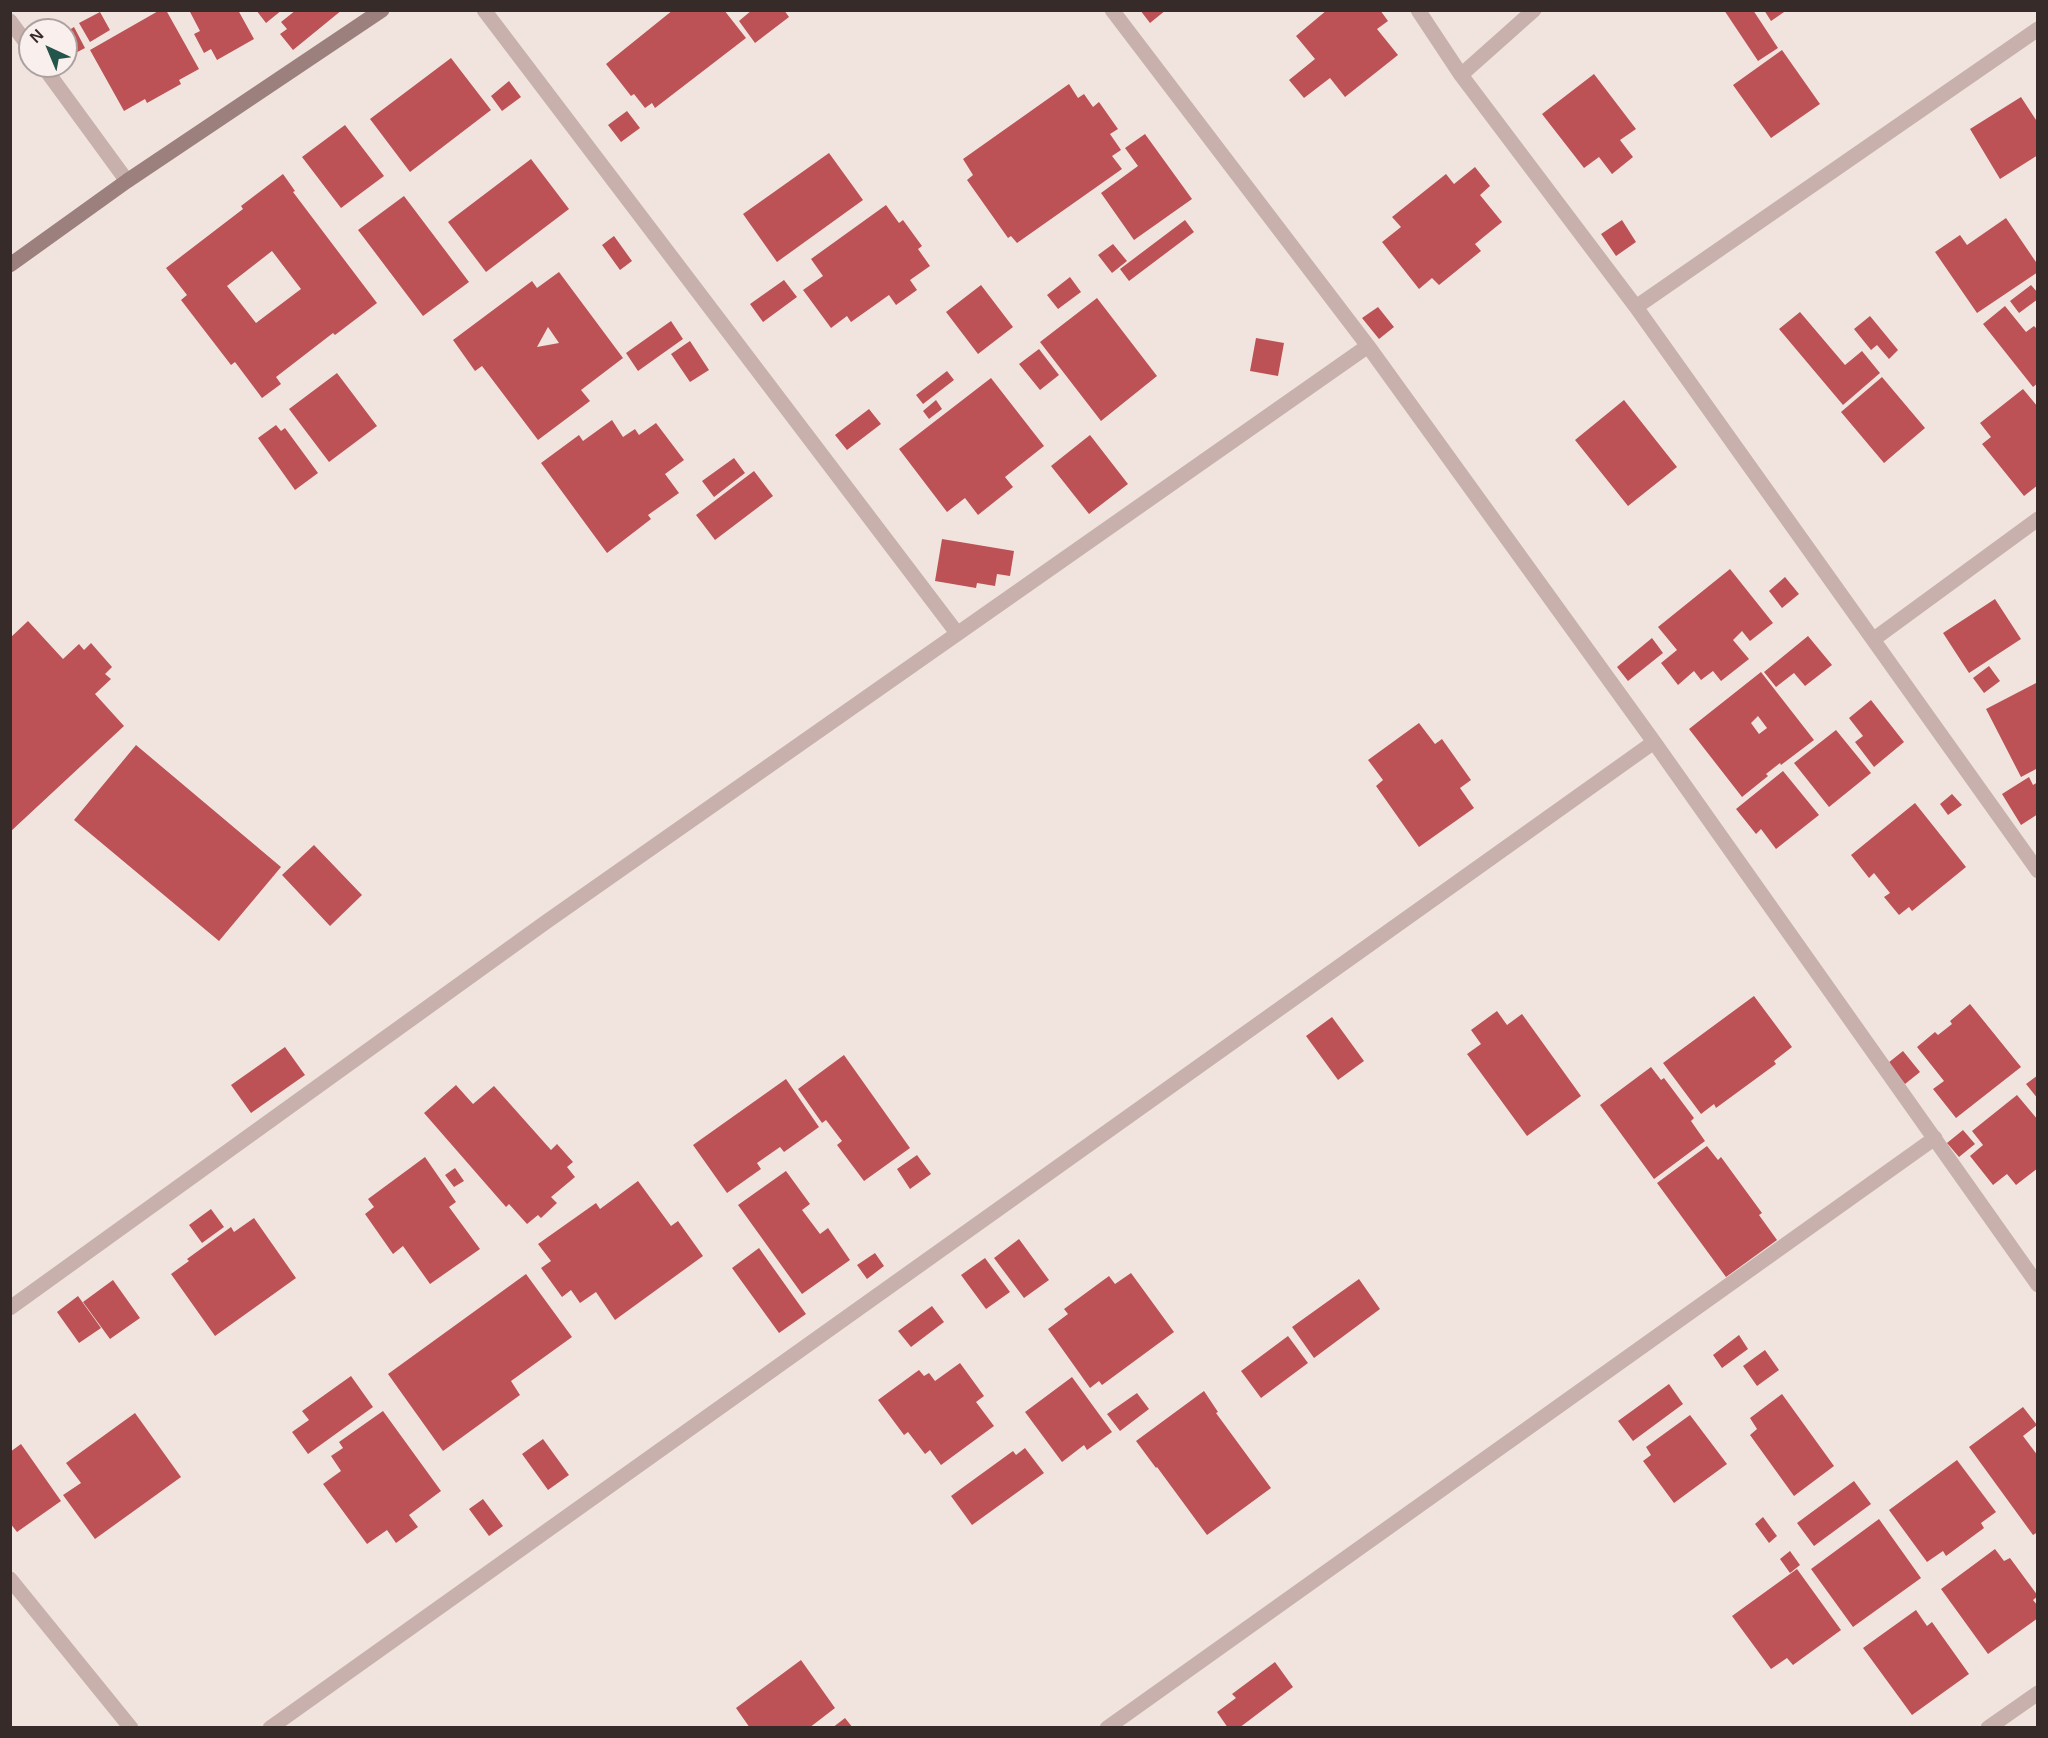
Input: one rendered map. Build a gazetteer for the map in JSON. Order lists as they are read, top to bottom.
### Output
{
  "north": "top left"
}
